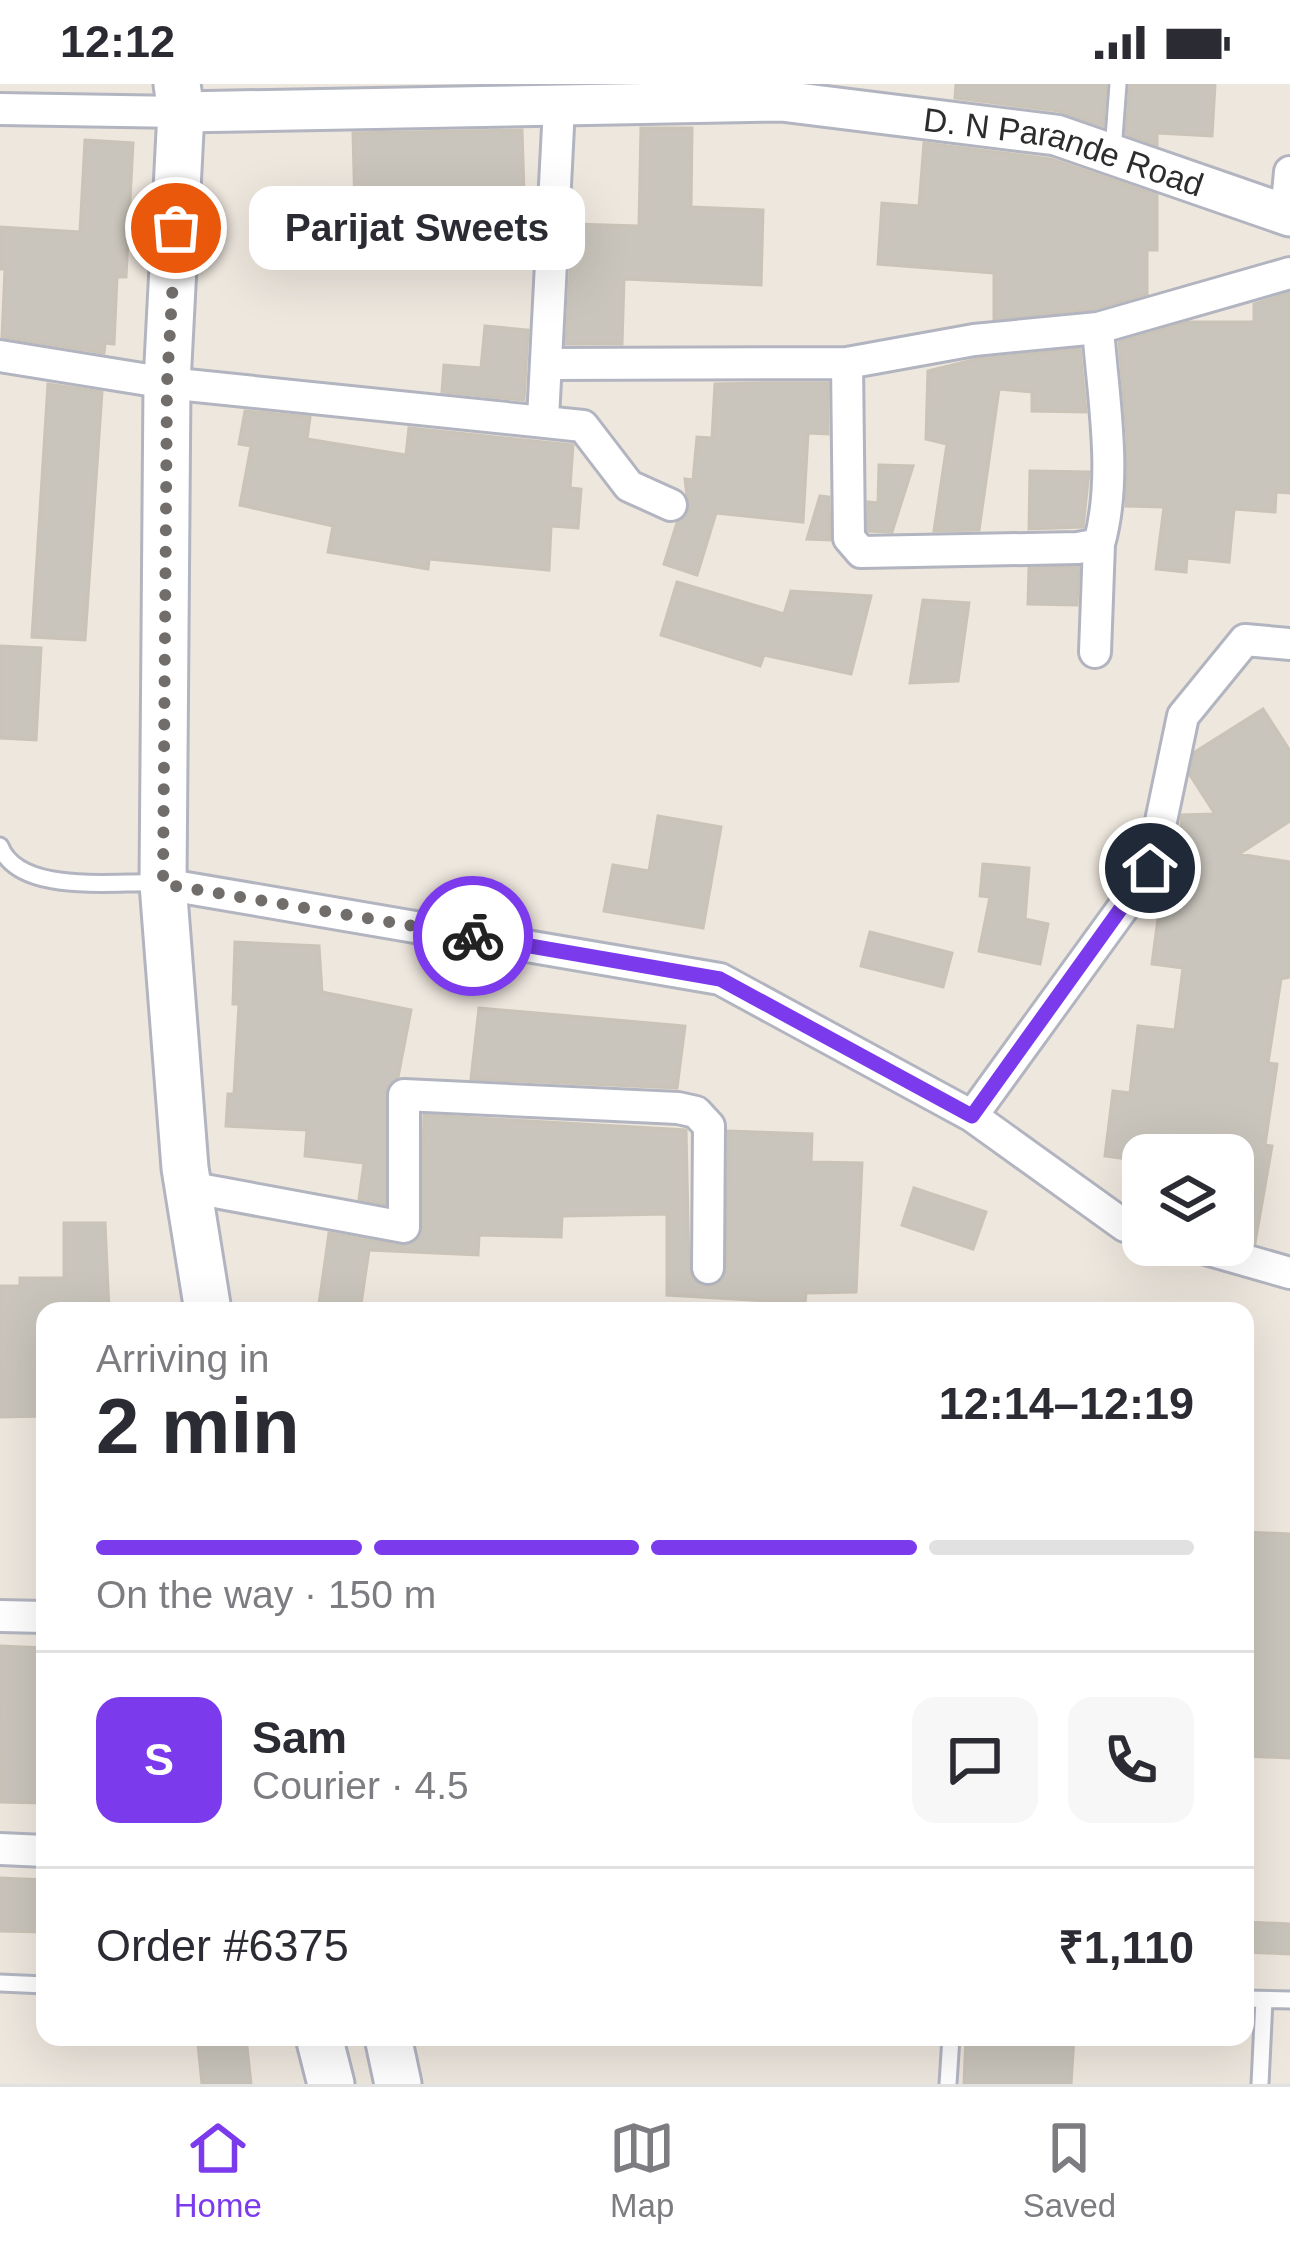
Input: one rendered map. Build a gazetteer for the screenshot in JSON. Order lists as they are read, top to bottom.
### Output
{
  "streets": {
    "street": ["D. N Parande Road"]
  },
  "places": ["Parijat Sweets"],
  "page": {
    "status": "12:12",
    "bubble": "Parijat Sweets",
    "heading": ["2 min", "Arriving in", "12:14–12:19"],
    "panel": [
      "Sam",
      "Courier · 4.5",
      "Order #6375",
      "₹1,110"
    ],
    "bar": "On the way · 150 m",
    "round": "S",
    "tabs": ["Home", "Map", "Saved"]
  }
}
